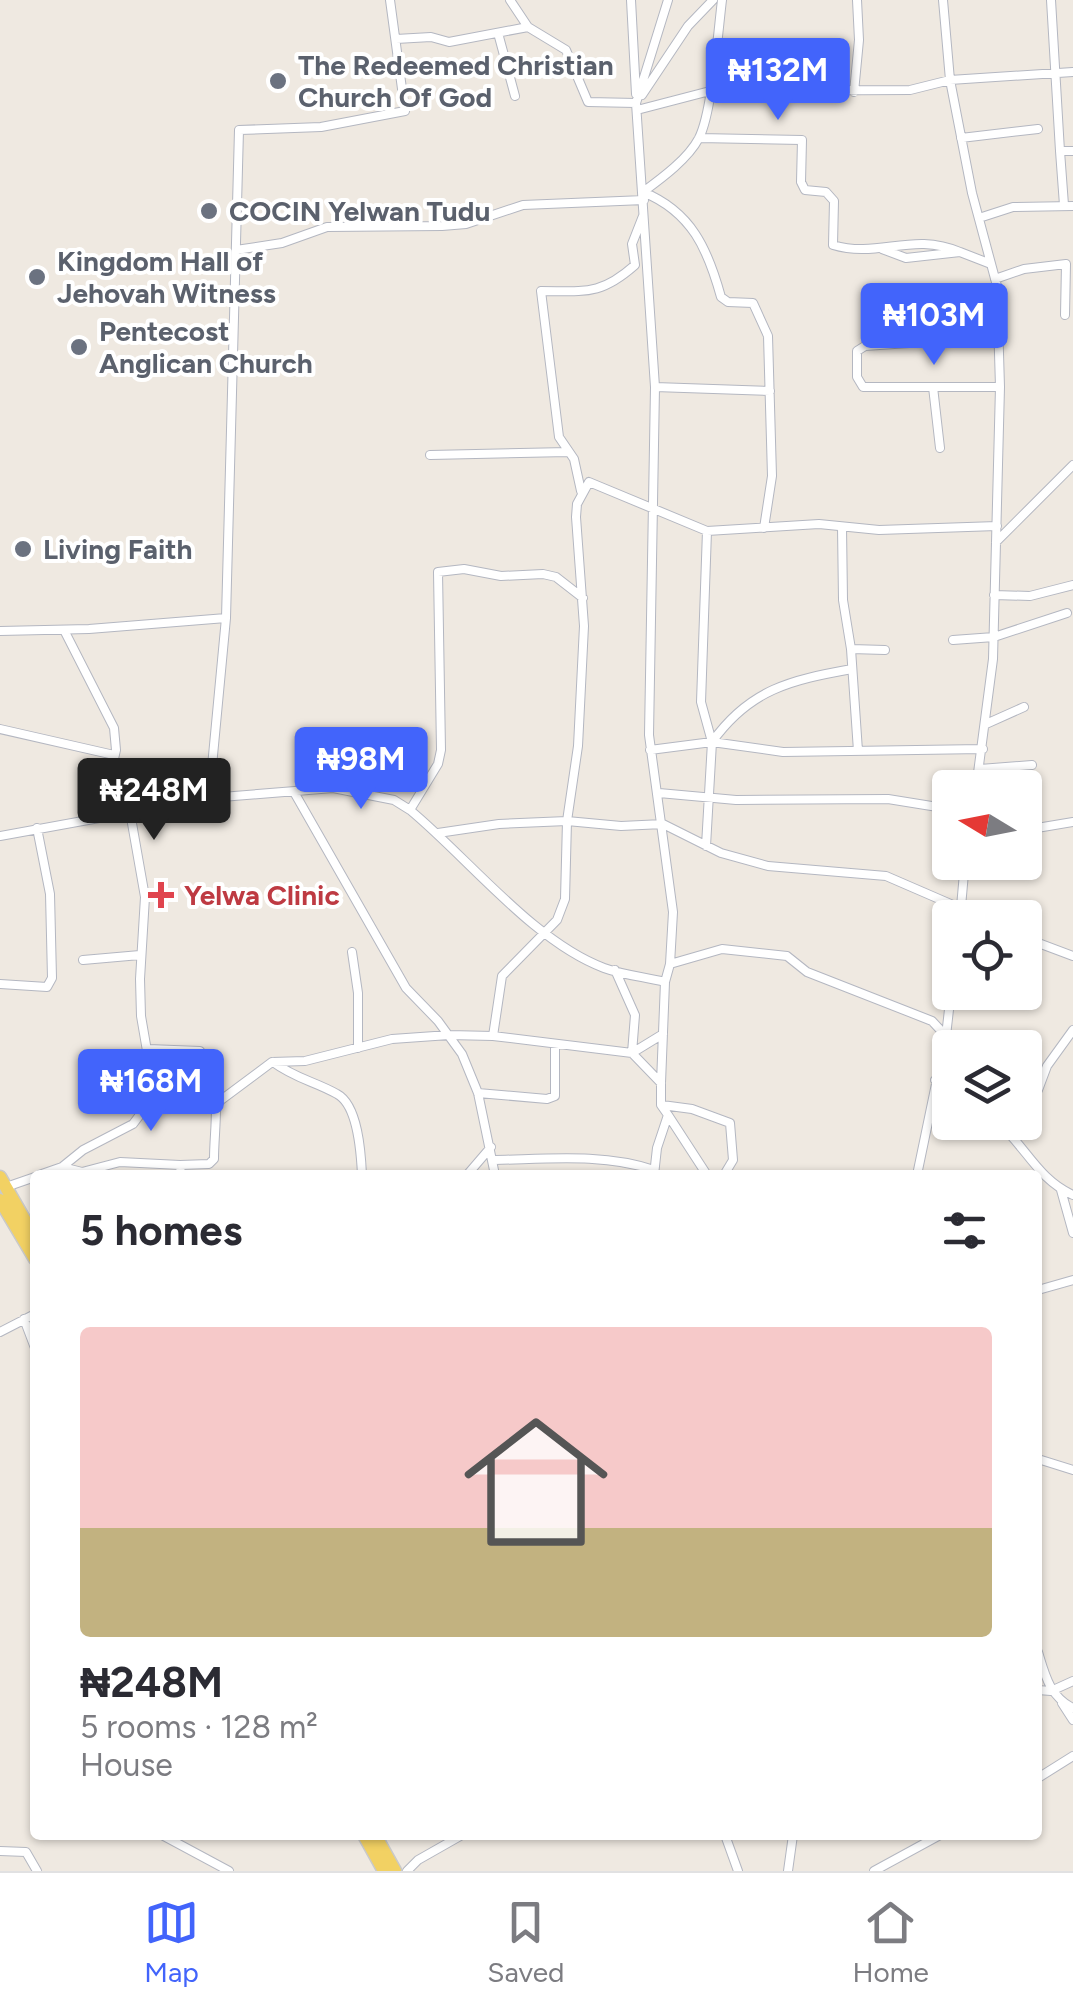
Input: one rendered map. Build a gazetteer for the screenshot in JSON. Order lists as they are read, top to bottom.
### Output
{
  "places": {
    "other": [
      "The Redeemed Christian Church Of God",
      "COCIN Yelwan Tudu",
      "Kingdom Hall of Jehovah Witness",
      "Pentecost Anglican Church",
      "Living Faith"
    ],
    "health": ["Yelwa Clinic"]
  },
  "north": "left",
  "page": {
    "price": [
      "₦132M",
      "₦103M",
      "₦98M",
      "₦248M",
      "₦168M"
    ],
    "heading": "5 homes",
    "list": [
      {
        "name": "₦248M",
        "note": "5 rooms · 128 m² · House"
      }
    ],
    "tabs": ["Map", "Saved", "Home"]
  }
}
